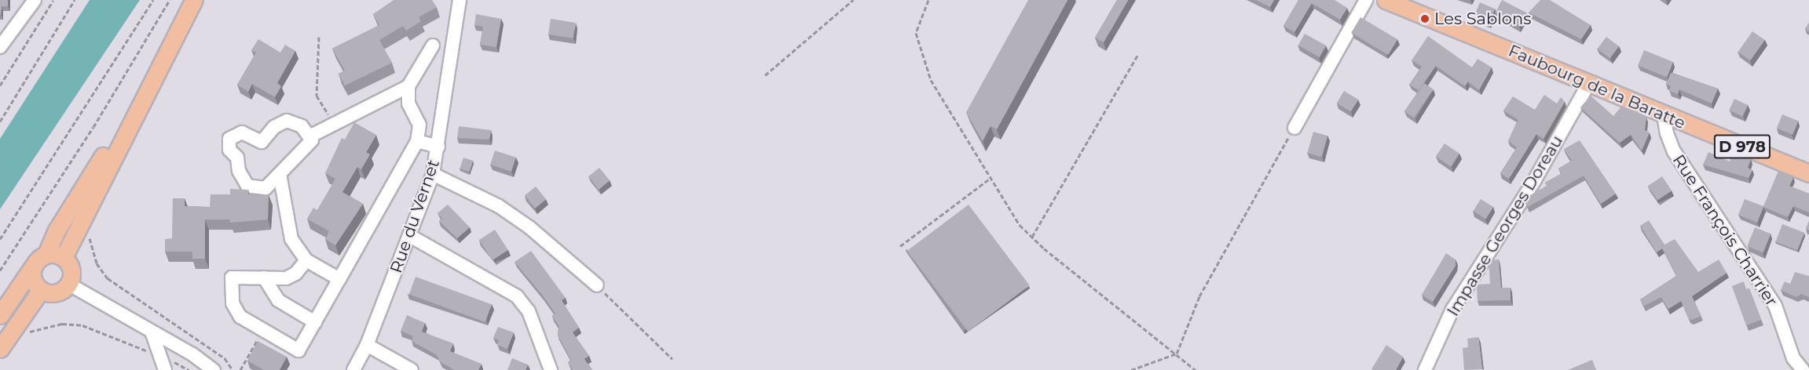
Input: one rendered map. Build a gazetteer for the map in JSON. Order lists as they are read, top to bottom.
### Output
{
  "streets": {
    "main road": ["Faubourg de la Baratte", "D 978"],
    "street": ["Rue du Vernet", "Impasse Georges Doreau", "Rue François Charrier"]
  },
  "crossings": [
    ["Faubourg de la Baratte", "Impasse Georges Doreau"],
    ["Faubourg de la Baratte", "Rue François Charrier"]
  ],
  "places": ["Les Sablons"]
}
